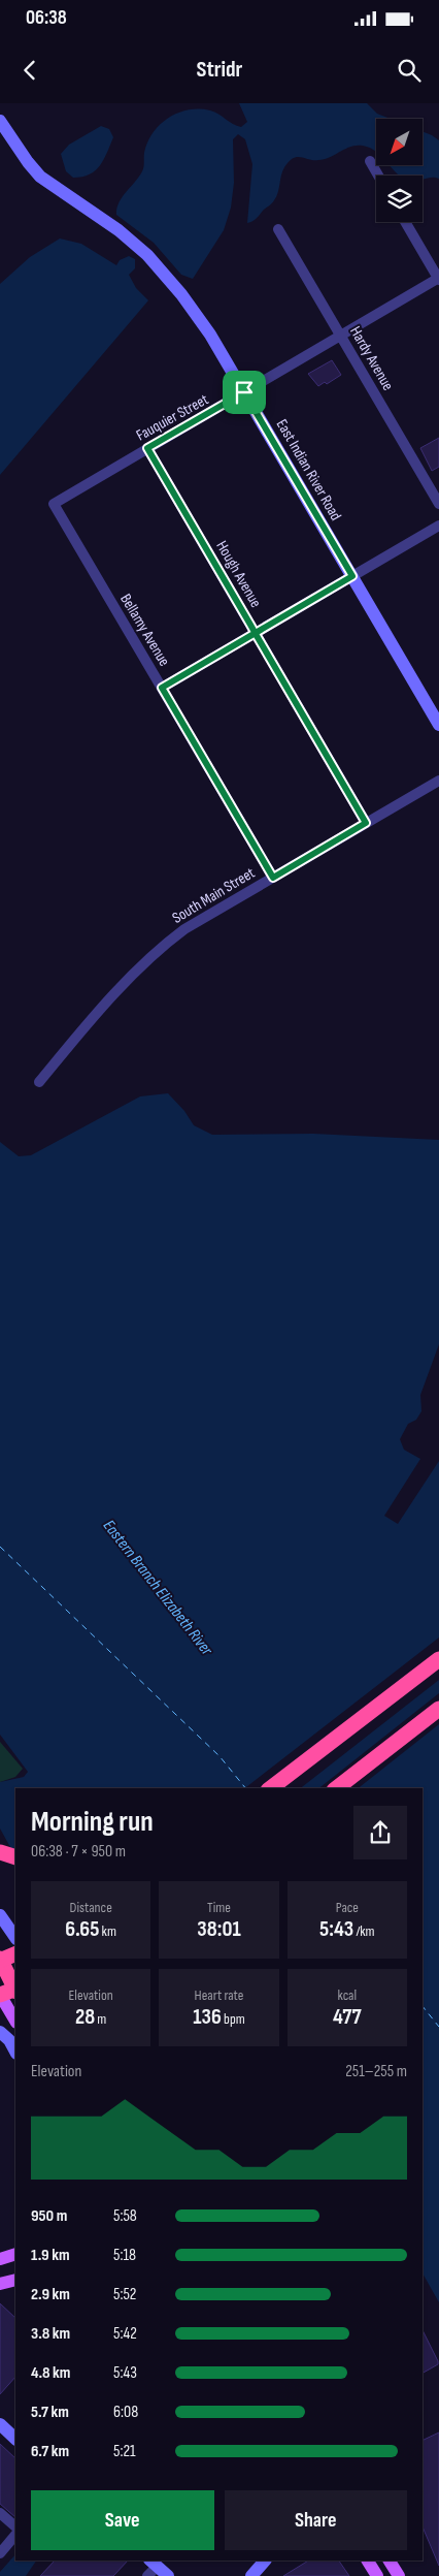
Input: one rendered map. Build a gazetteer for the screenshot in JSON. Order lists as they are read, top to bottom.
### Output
{
  "streets": {
    "street": [
      "Hardy Avenue",
      "Fauquier Street",
      "East Indian River Road",
      "Hough Avenue",
      "Bellamy Avenue",
      "South Main Street"
    ]
  },
  "crossings": [
    ["Hardy Avenue", "Fauquier Street"],
    ["Fauquier Street", "East Indian River Road"],
    ["Fauquier Street", "Hough Avenue"],
    ["Fauquier Street", "Bellamy Avenue"],
    ["Hough Avenue", "South Main Street"],
    ["Bellamy Avenue", "South Main Street"]
  ],
  "water": ["Eastern Branch Elizabeth River"],
  "north": "bottom left",
  "page": {
    "status": "06:38",
    "header": "Stridr",
    "heading": ["Morning run", "06:38 · 7 × 950 m"],
    "stats": [
      ["Distance", "6.65 km"],
      ["Time", "38:01"],
      ["Pace", "5:43 /km"],
      ["Elevation", "28 m"],
      ["Heart rate", "136 bpm"],
      ["kcal", "477"]
    ],
    "chart": ["Elevation", "251–255 m"],
    "list": [
      {
        "name": "950 m",
        "note": "5:58"
      },
      {
        "name": "1.9 km",
        "note": "5:18"
      },
      {
        "name": "2.9 km",
        "note": "5:52"
      },
      {
        "name": "3.8 km",
        "note": "5:42"
      },
      {
        "name": "4.8 km",
        "note": "5:43"
      },
      {
        "name": "5.7 km",
        "note": "6:08"
      },
      {
        "name": "6.7 km",
        "note": "5:21"
      }
    ],
    "buttons": ["Save", "Share"]
  }
}
